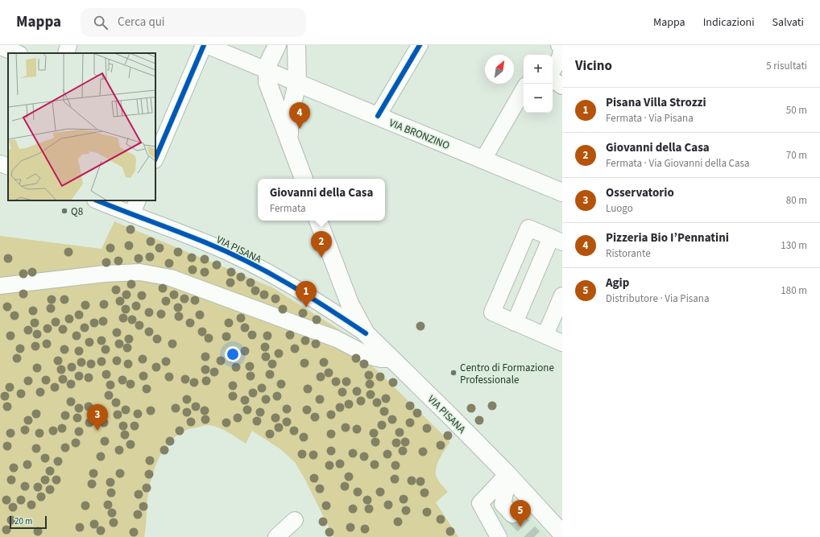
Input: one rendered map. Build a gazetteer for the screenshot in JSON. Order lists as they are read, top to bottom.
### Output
{
  "streets": {
    "main road": ["VIA BRONZINO", "VIA PISANA"]
  },
  "places": ["Q8", "Centro di Formazione Professionale"],
  "scale_bar": "20 m",
  "north": "top right",
  "page": {
    "header": "Mappa",
    "search": "Cerca qui",
    "nav": ["Mappa", "Indicazioni", "Salvati"],
    "heading": ["Vicino", "5 risultati"],
    "map_buttons": ["+", "−"],
    "list": [
      {
        "mark": "1",
        "name": "Pisana Villa Strozzi",
        "note": "Fermata · Via Pisana",
        "value": "50 m"
      },
      {
        "mark": "2",
        "name": "Giovanni della Casa",
        "note": "Fermata · Via Giovanni della Casa",
        "value": "70 m"
      },
      {
        "mark": "3",
        "name": "Osservatorio",
        "note": "Luogo",
        "value": "80 m"
      },
      {
        "mark": "4",
        "name": "Pizzeria Bio I’Pennatini",
        "note": "Ristorante",
        "value": "130 m"
      },
      {
        "mark": "5",
        "name": "Agip",
        "note": "Distributore · Via Pisana",
        "value": "180 m"
      }
    ],
    "pins": [
      "4",
      "2",
      "1",
      "3",
      "5"
    ],
    "popup": ["Giovanni della Casa", "Fermata"],
    "scale": "20 m"
  }
}
